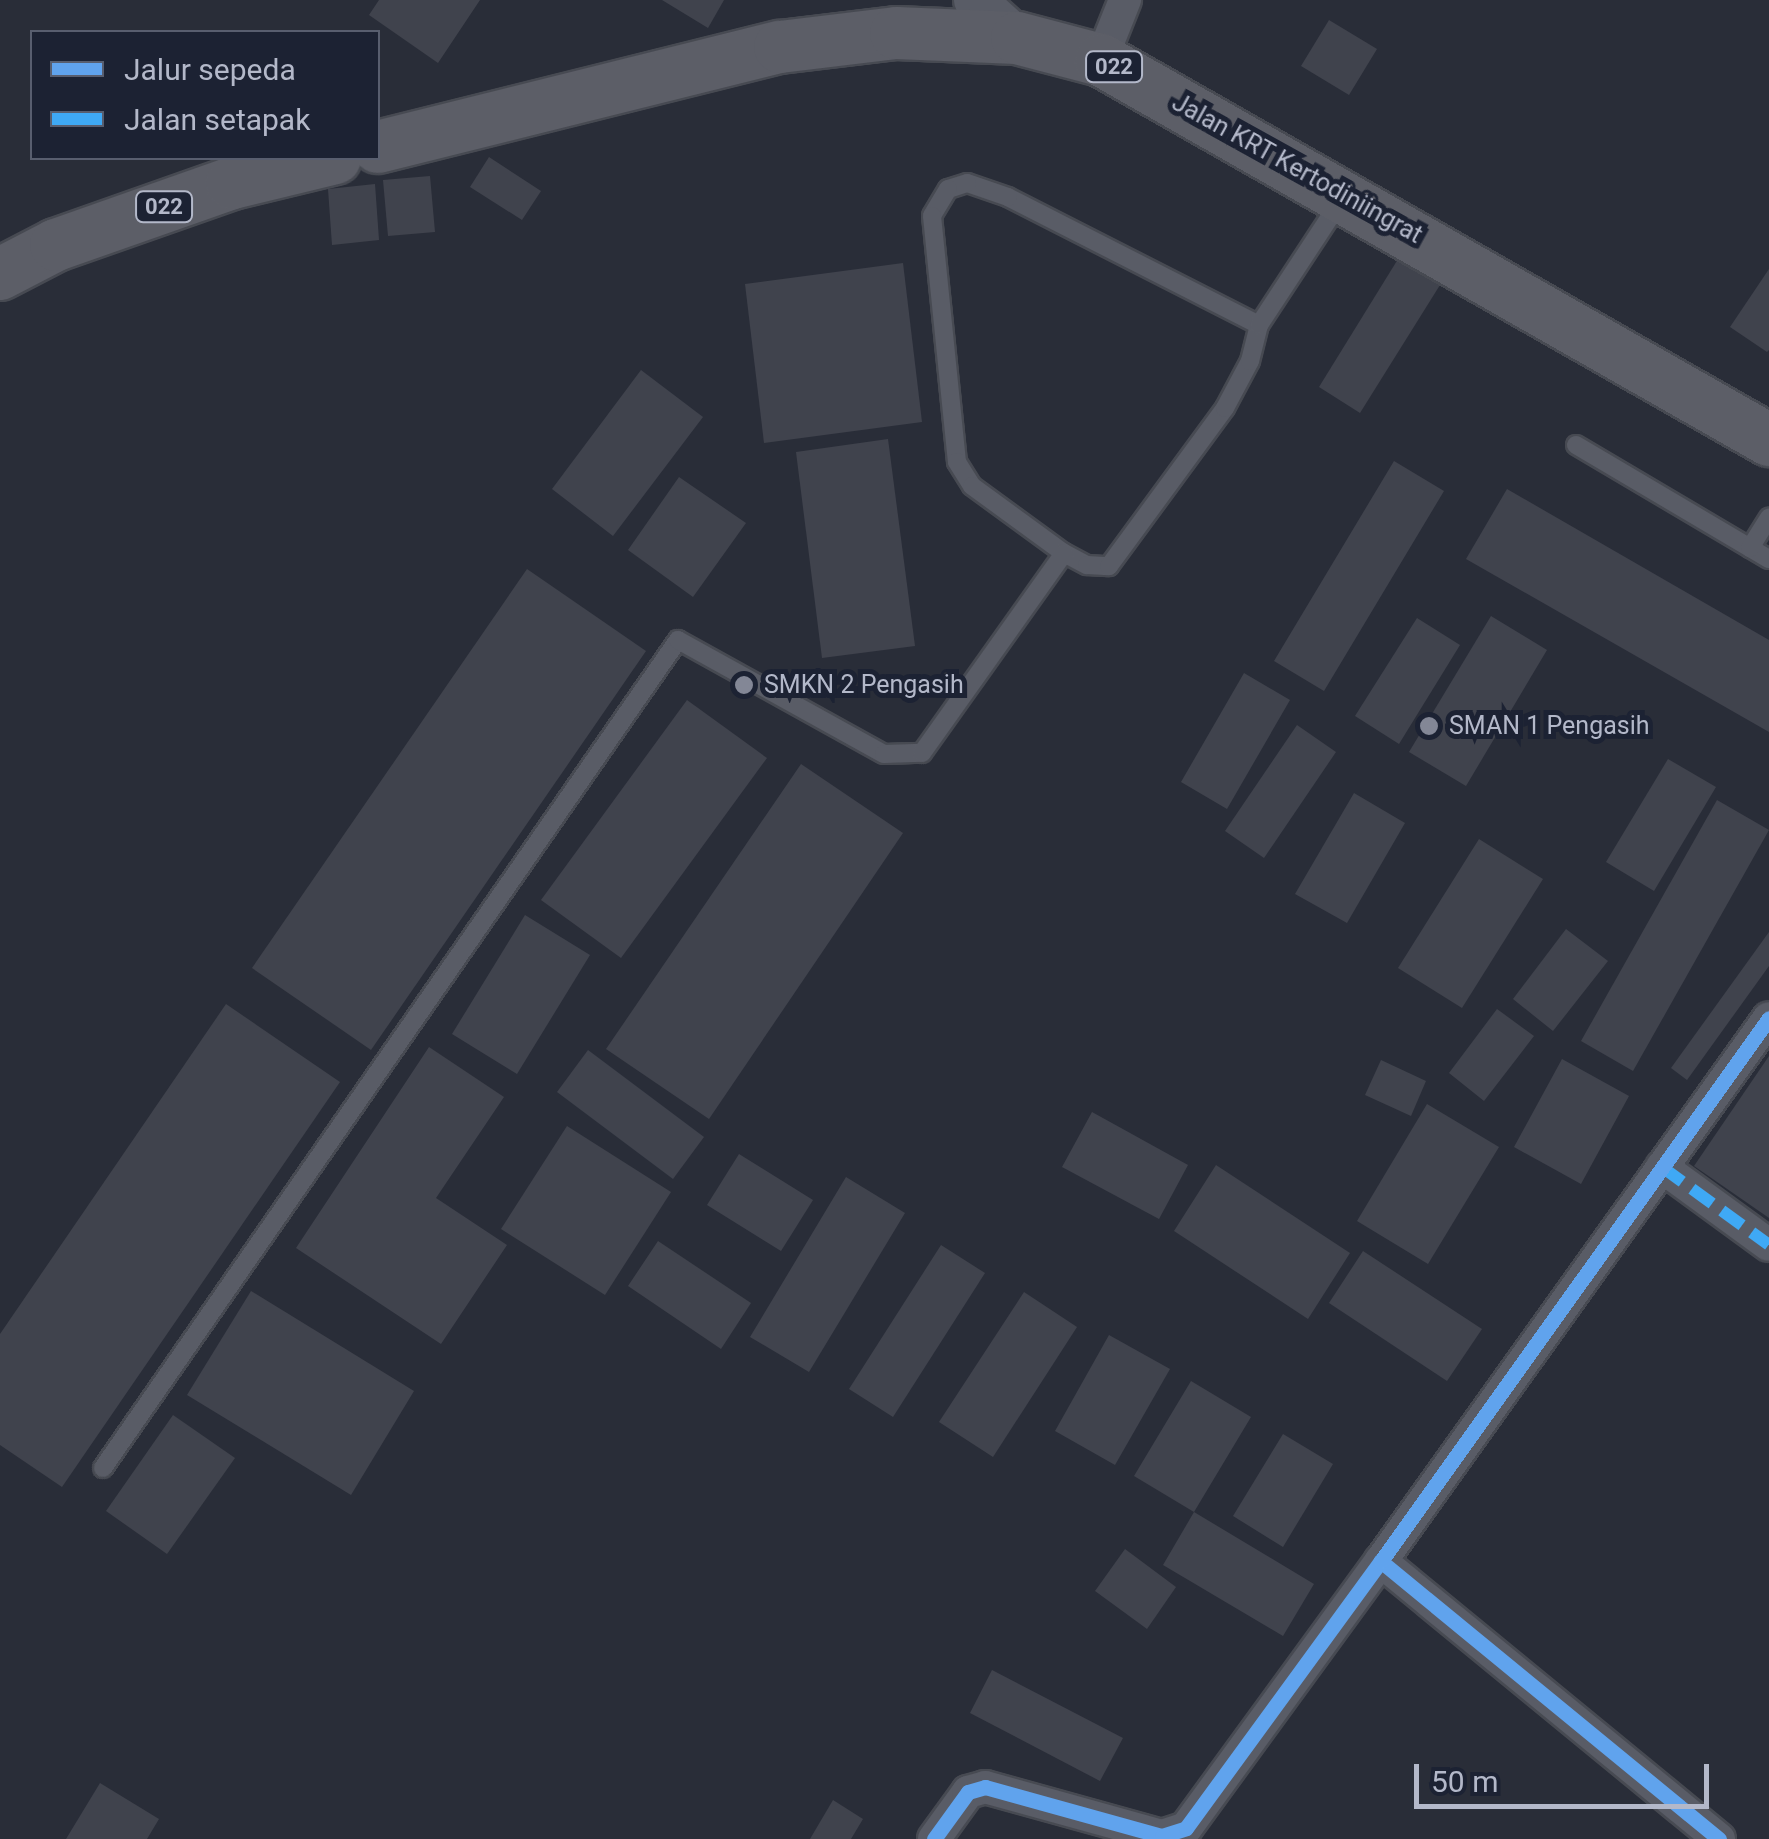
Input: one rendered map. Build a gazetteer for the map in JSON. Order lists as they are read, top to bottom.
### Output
{
  "streets": {
    "main road": ["022", "Jalan KRT Kertodiniingrat"]
  },
  "places": ["SMKN 2 Pengasih", "SMAN 1 Pengasih"],
  "legend": ["Jalur sepeda", "Jalan setapak"],
  "scale_bar": "50 m"
}
